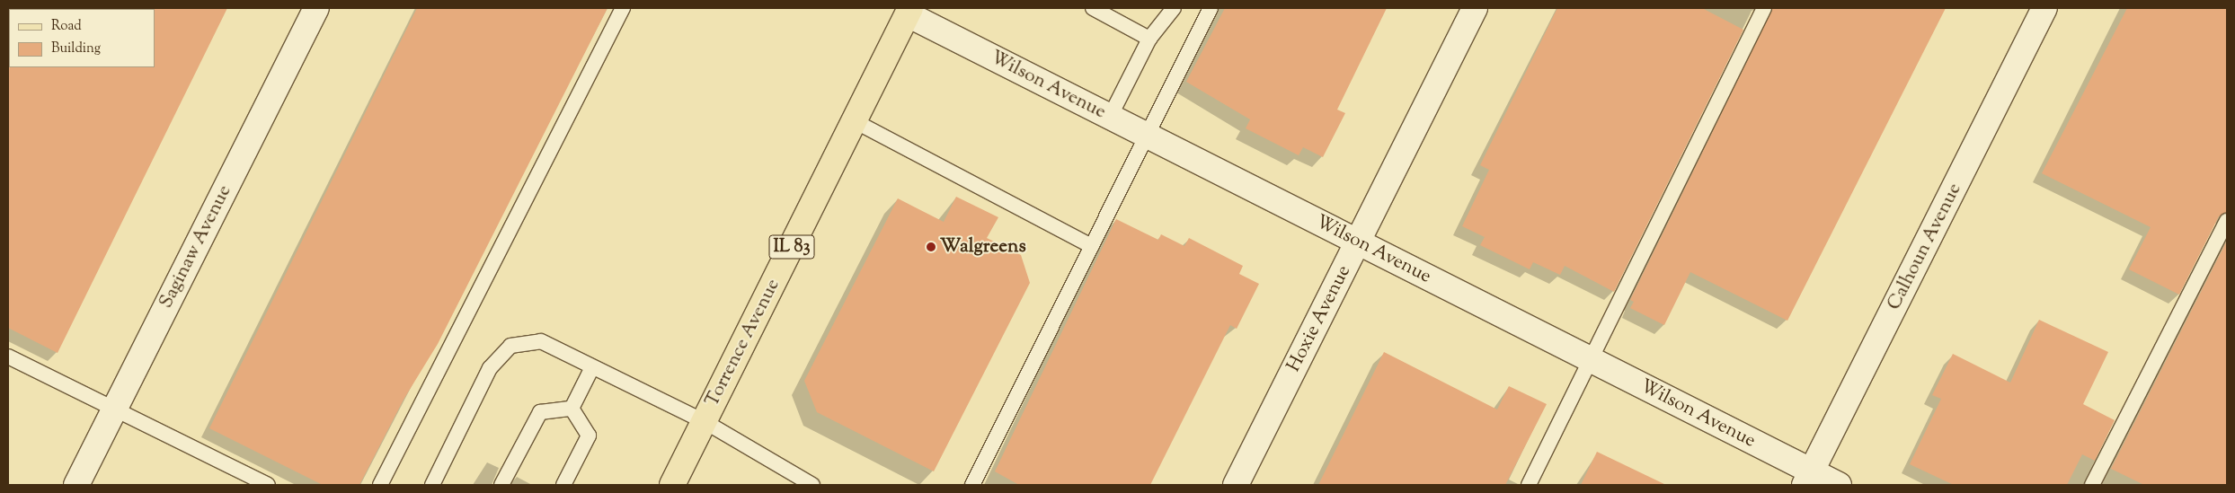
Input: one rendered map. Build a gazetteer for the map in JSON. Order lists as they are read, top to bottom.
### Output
{
  "streets": {
    "main road": ["IL 83", "Torrence Avenue"],
    "street": [
      "Wilson Avenue",
      "Saginaw Avenue",
      "Calhoun Avenue",
      "Hoxie Avenue"
    ]
  },
  "crossings": [
    ["Wilson Avenue", "Calhoun Avenue"],
    ["Wilson Avenue", "Hoxie Avenue"],
    ["Wilson Avenue", "Torrence Avenue"]
  ],
  "places": ["Walgreens"],
  "legend": ["Road", "Building"]
}
